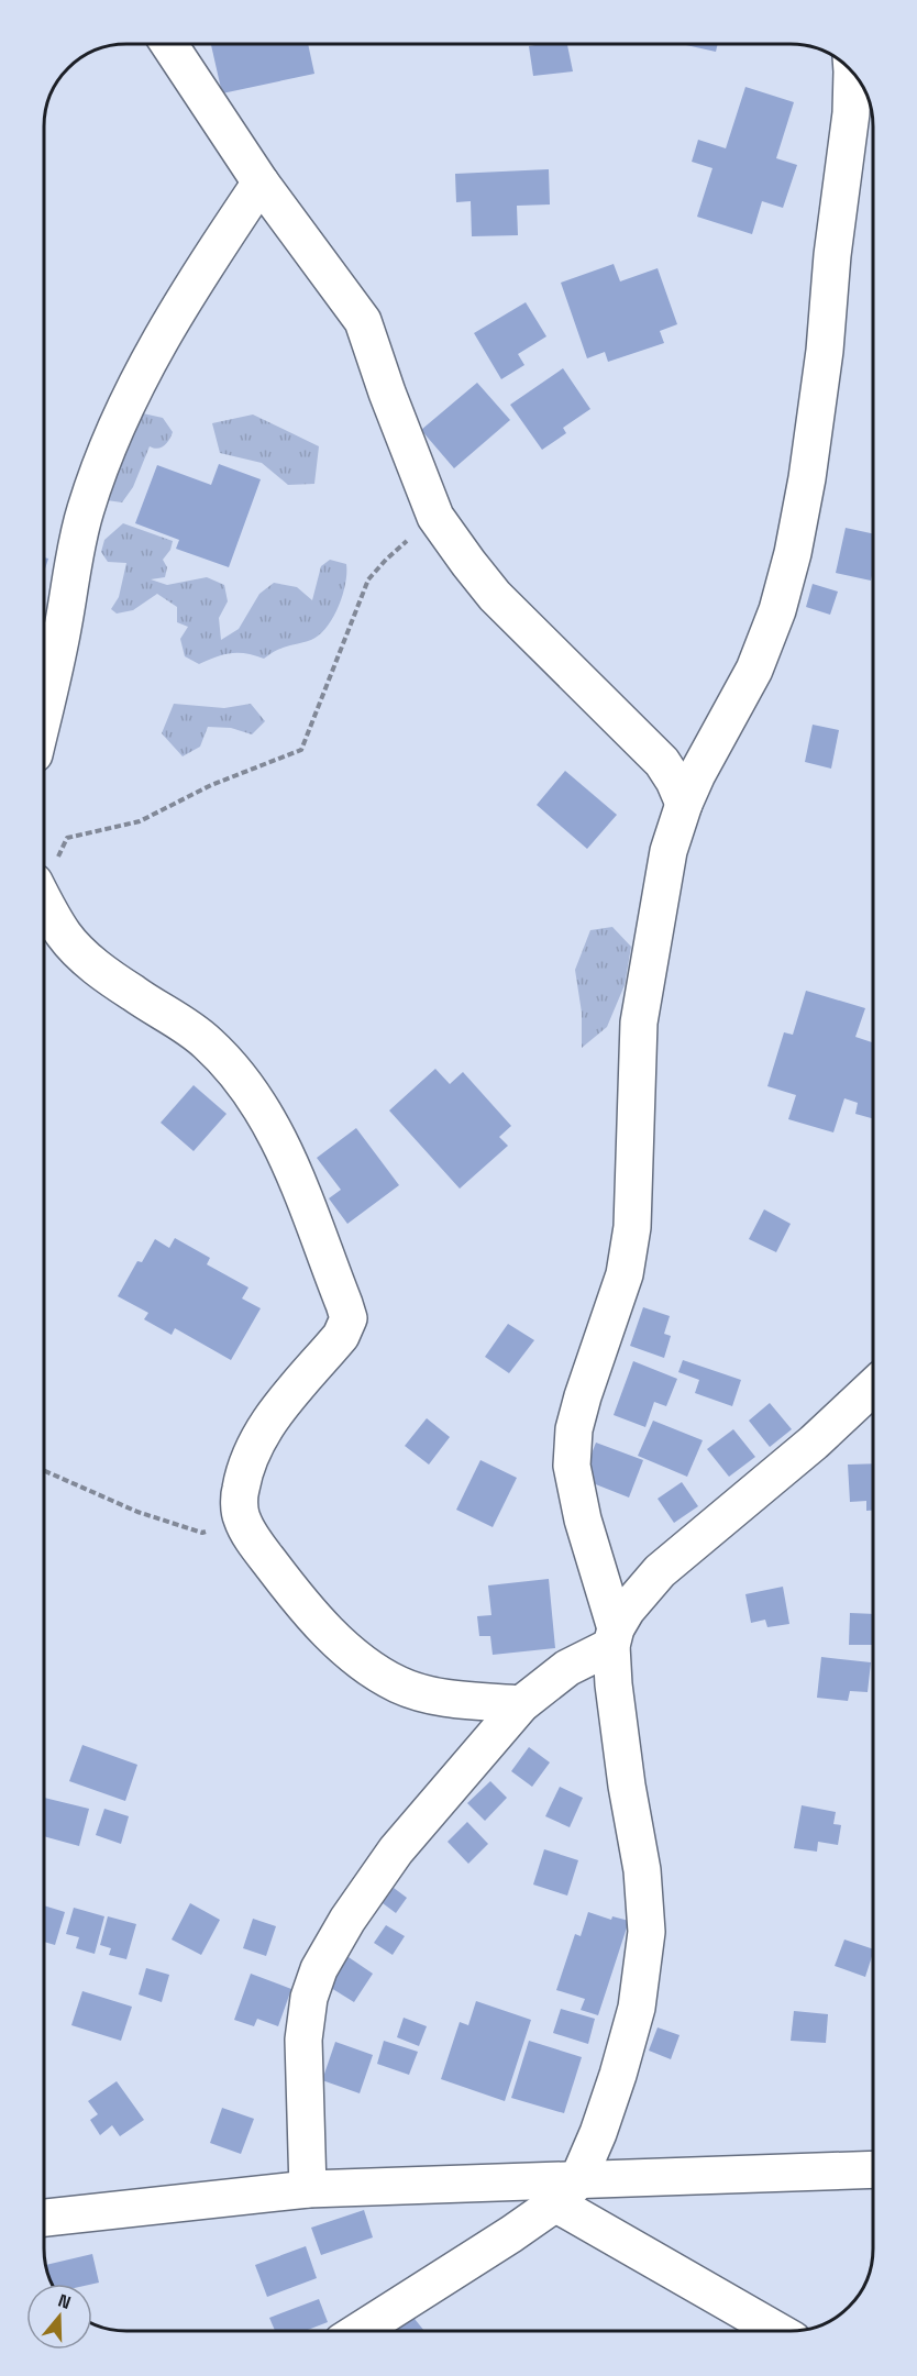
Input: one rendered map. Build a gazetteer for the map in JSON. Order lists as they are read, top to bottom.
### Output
{
  "north": "top"
}
